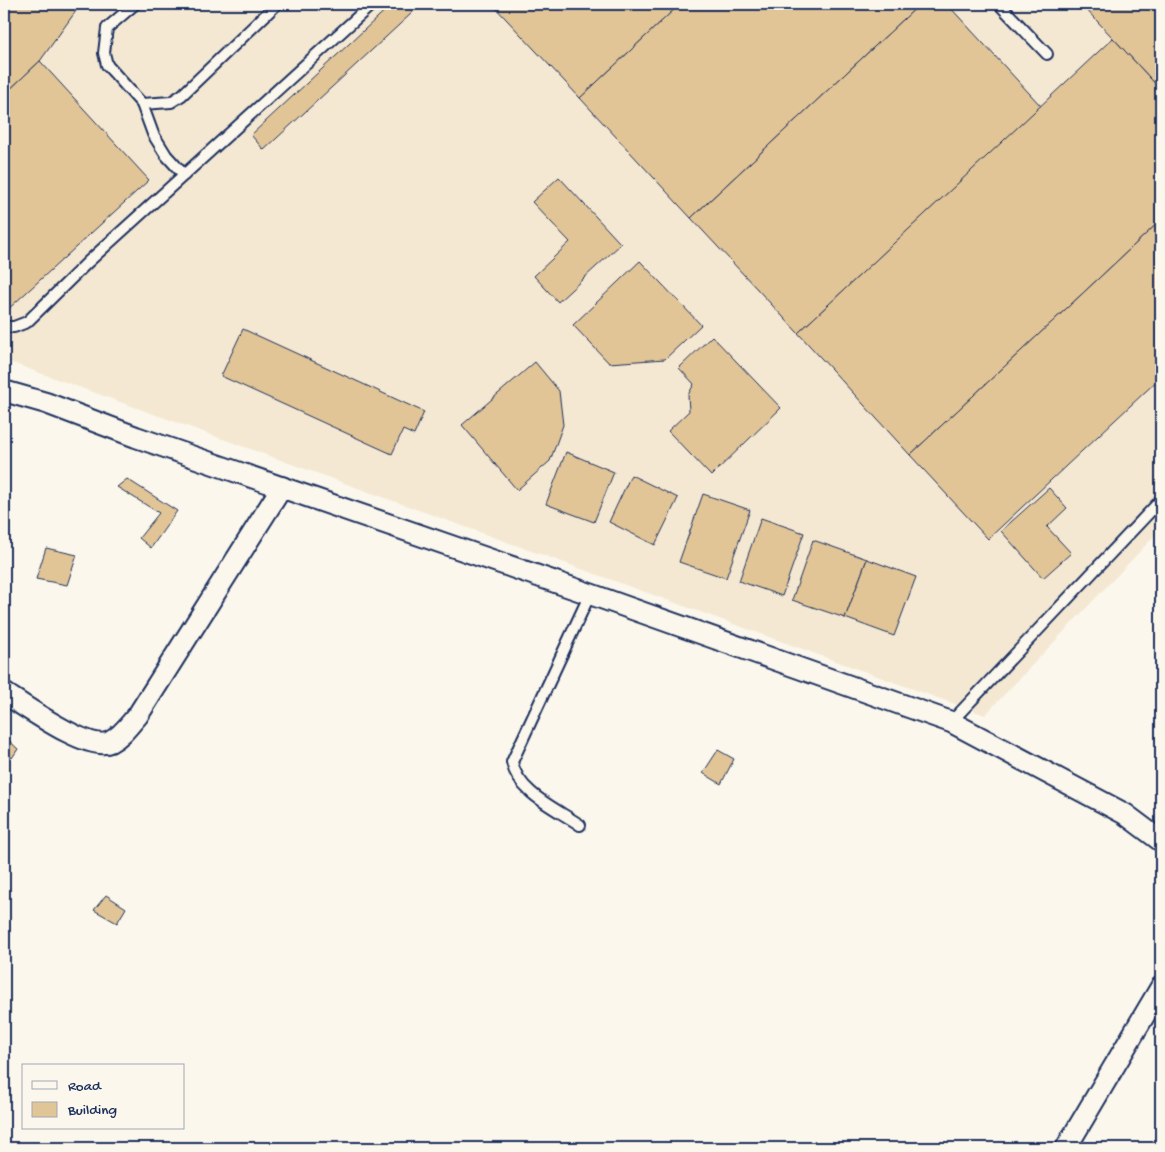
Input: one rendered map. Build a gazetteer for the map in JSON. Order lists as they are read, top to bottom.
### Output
{
  "legend": ["Road", "Building"]
}
